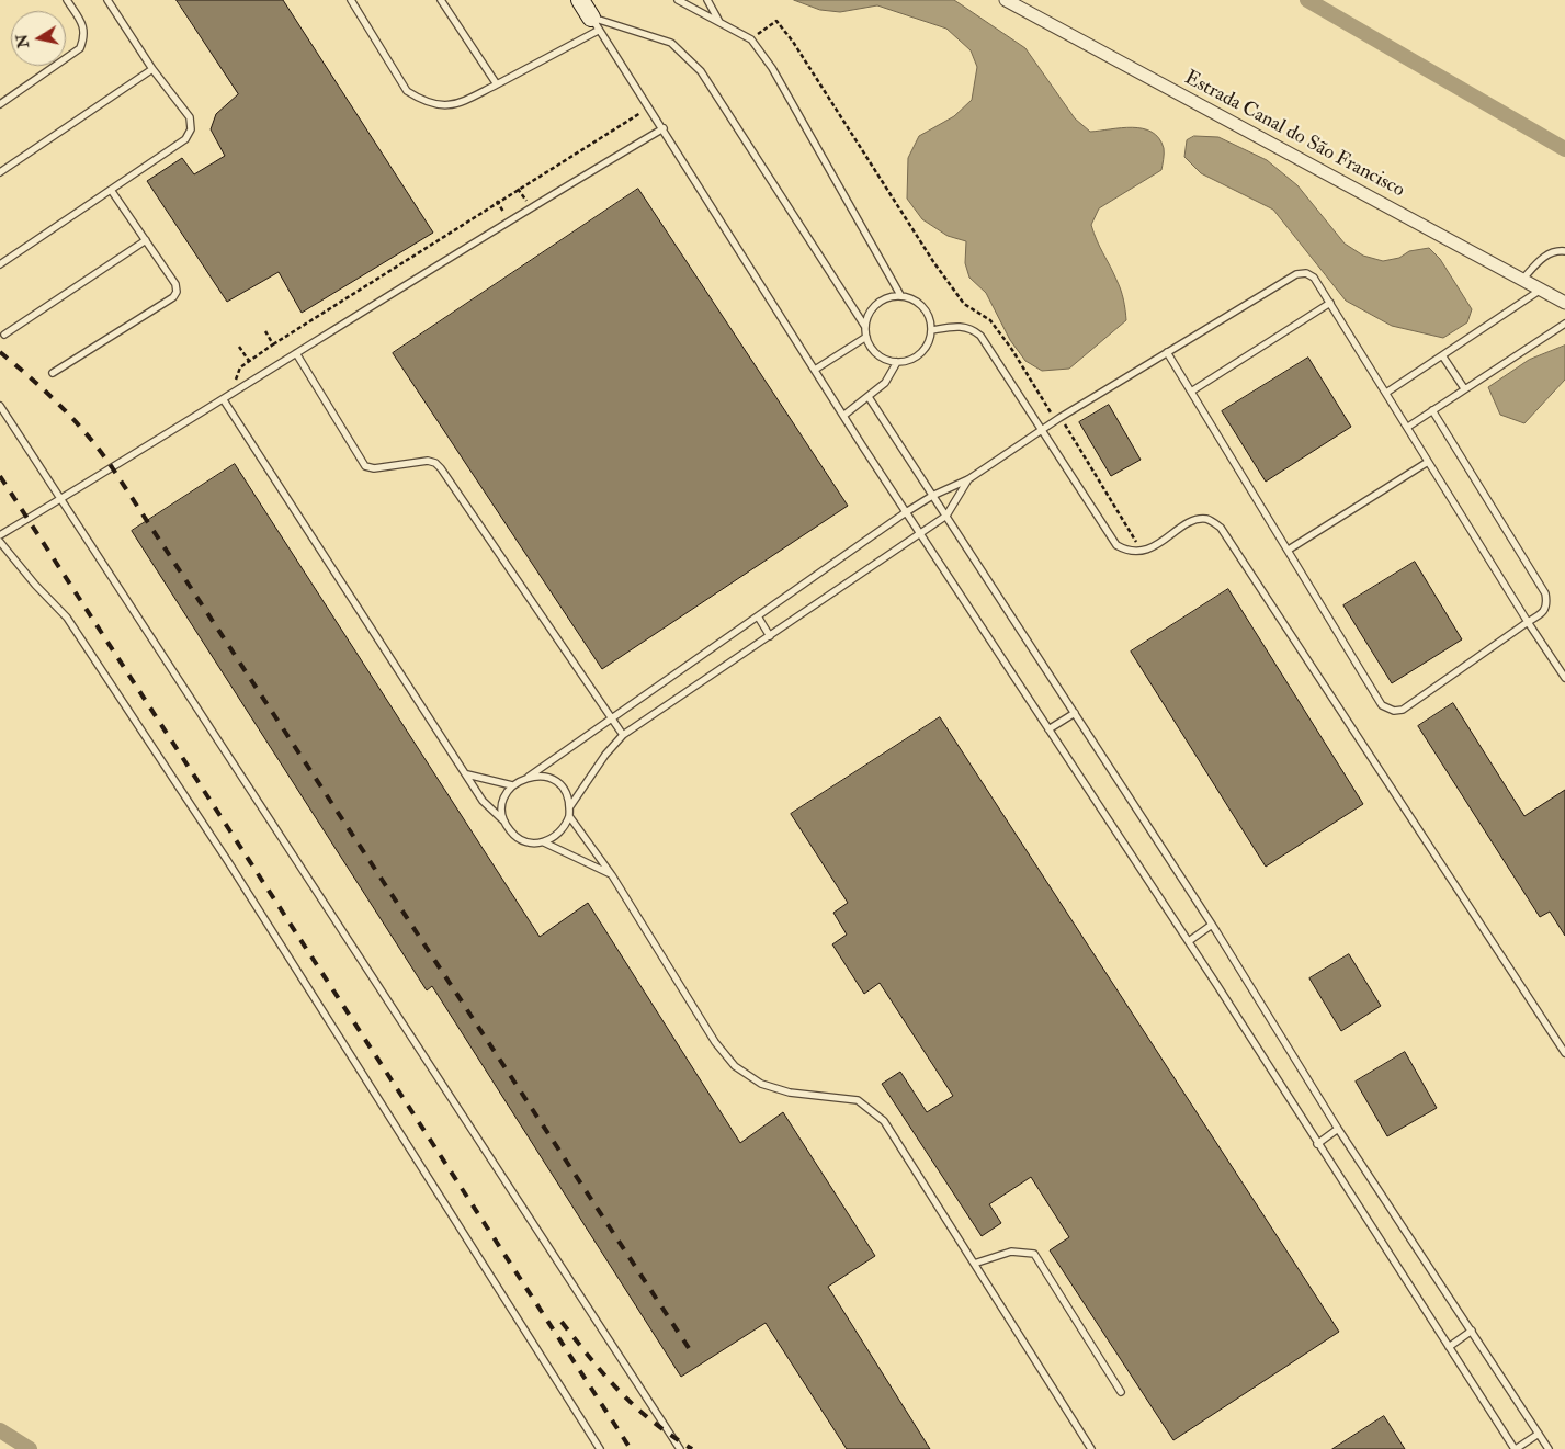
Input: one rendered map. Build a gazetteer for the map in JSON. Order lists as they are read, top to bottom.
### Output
{
  "streets": {
    "street": ["Estrada Canal do São Francisco"]
  },
  "north": "left"
}
